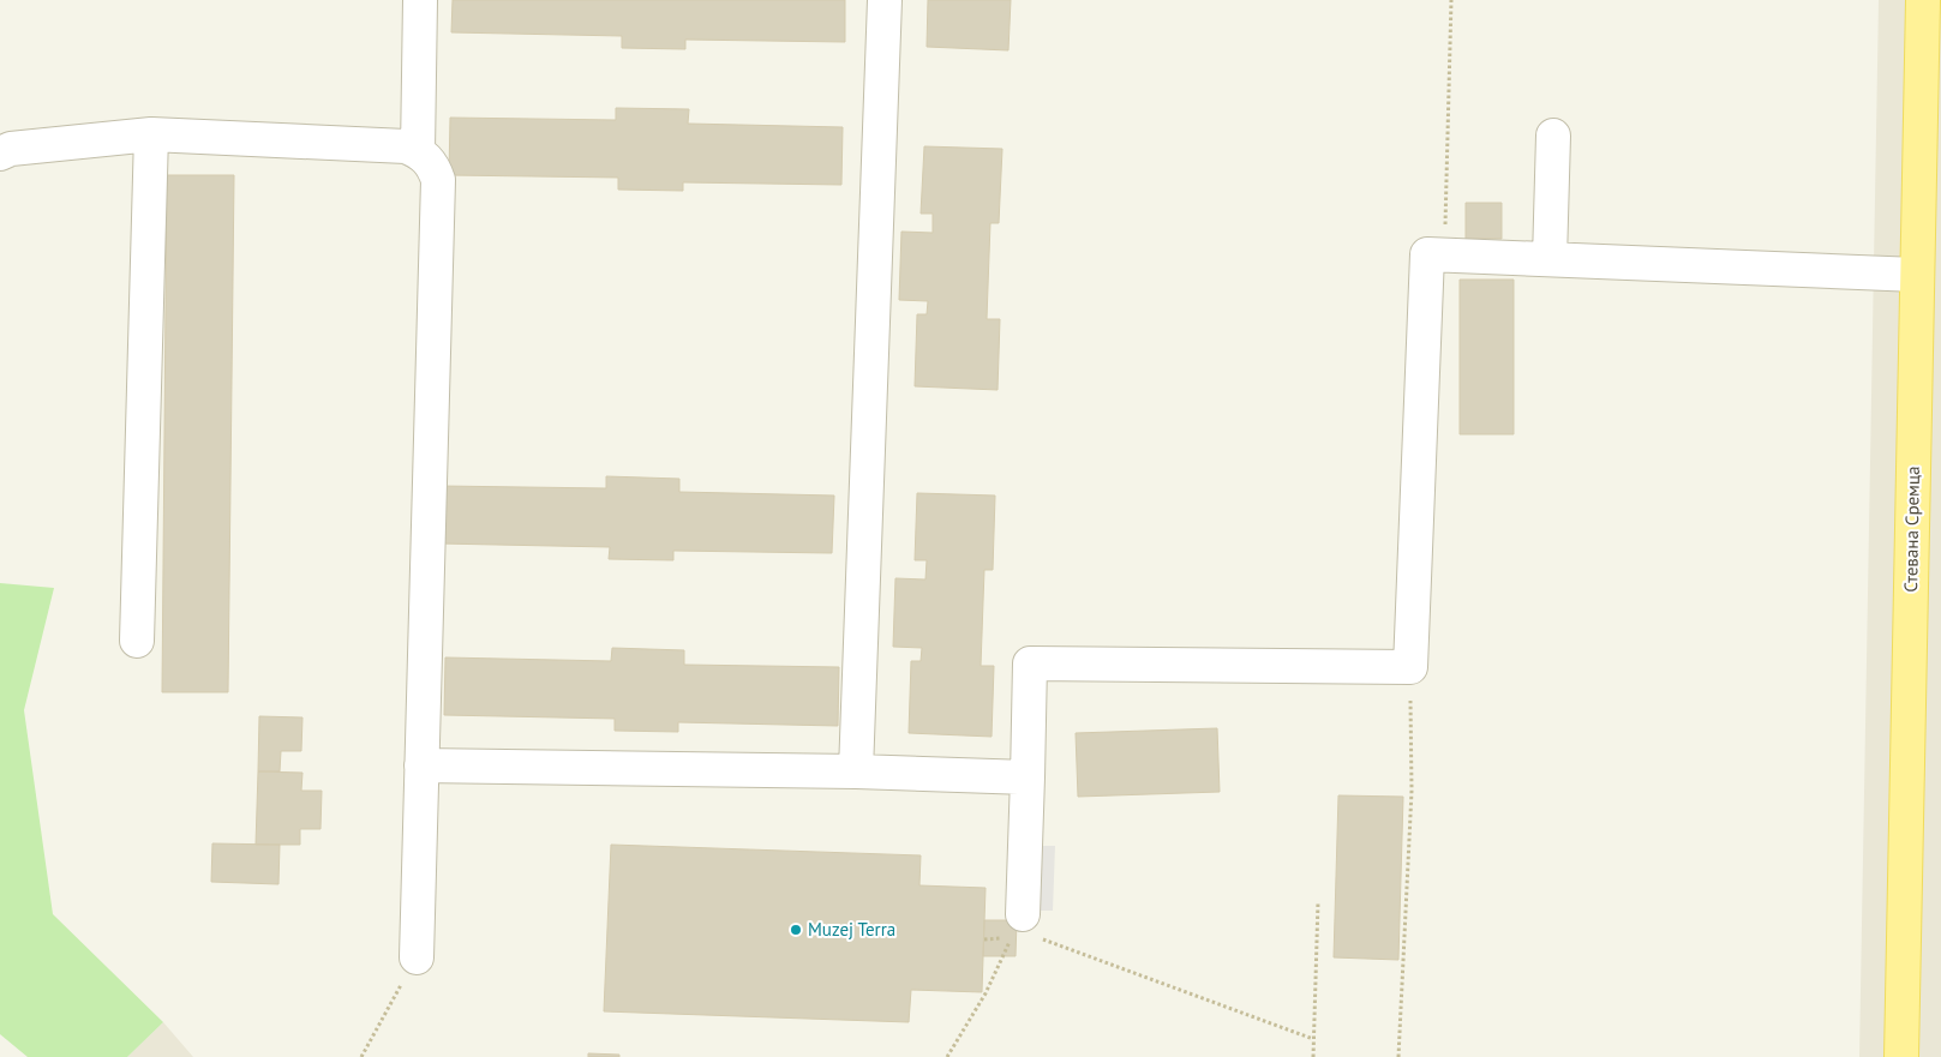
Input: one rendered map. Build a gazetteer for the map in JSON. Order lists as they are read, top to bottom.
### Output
{
  "streets": {
    "main road": ["Стевана Сремца"]
  },
  "places": ["Muzej Terra"]
}
